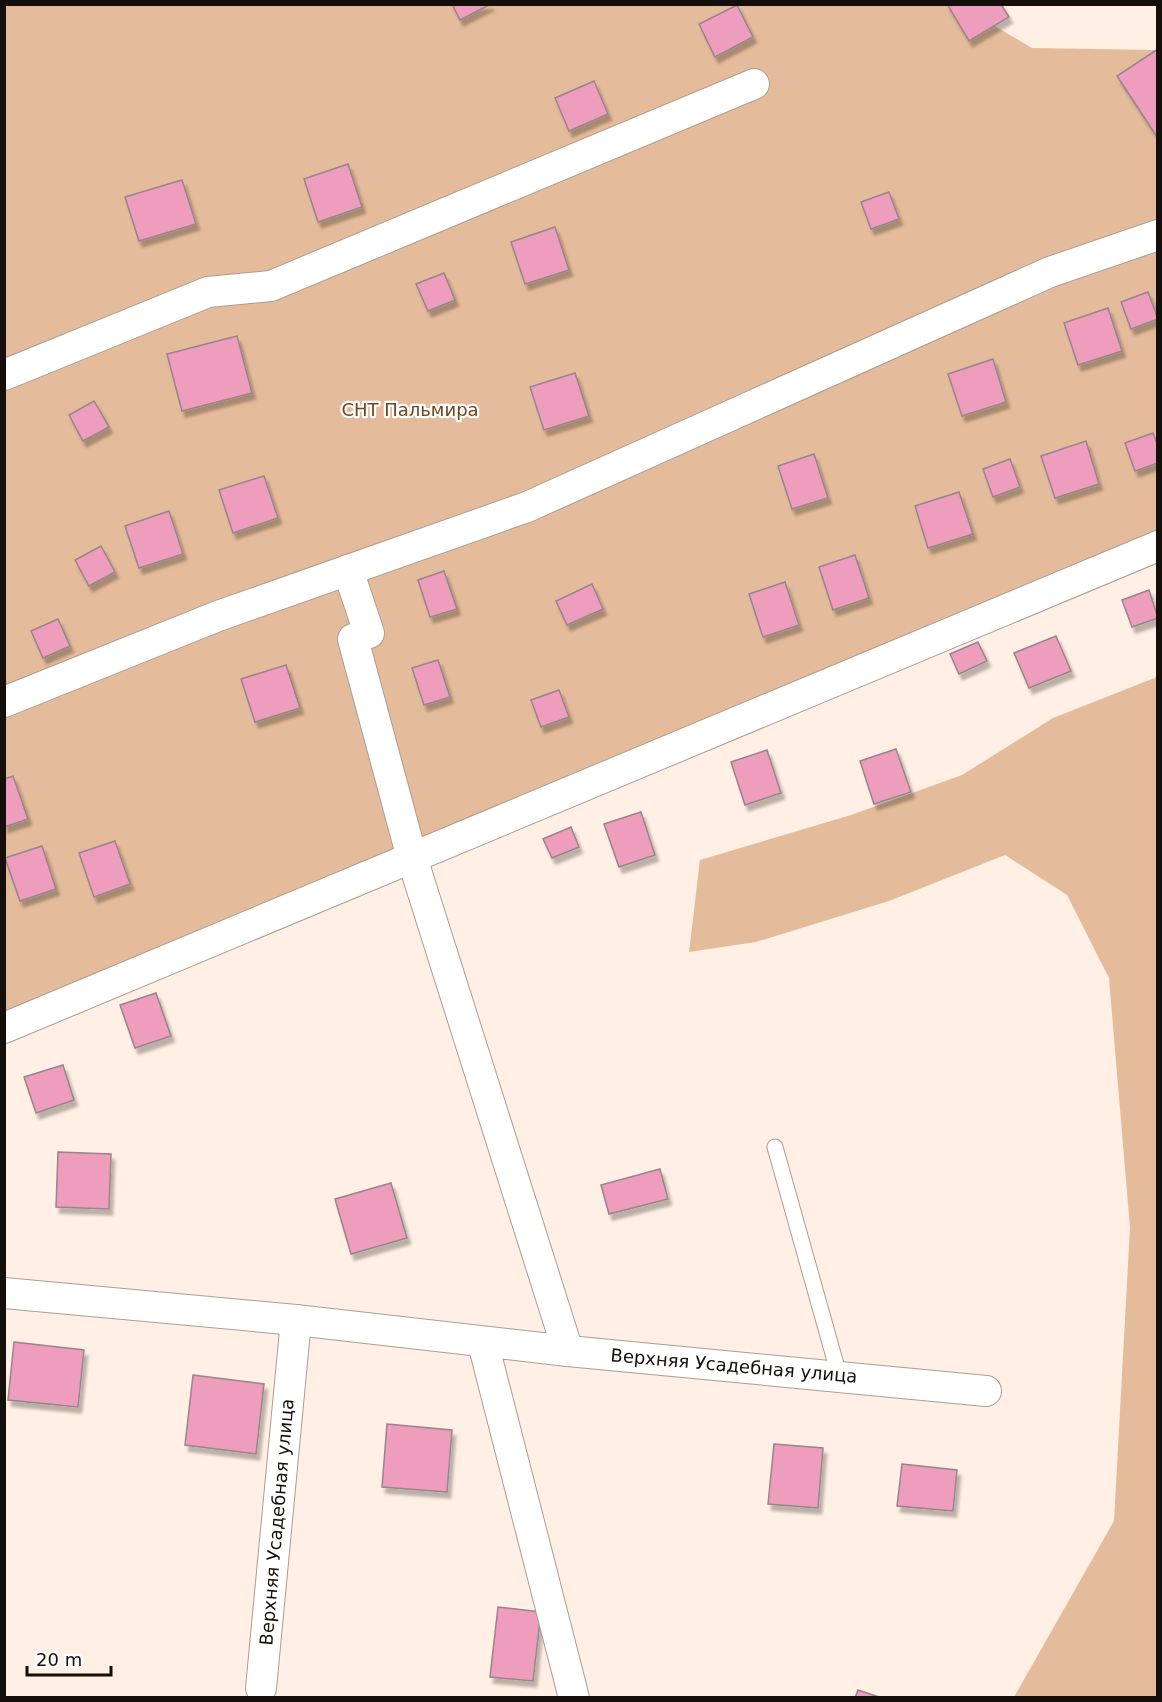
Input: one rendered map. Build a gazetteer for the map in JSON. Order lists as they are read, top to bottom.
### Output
{
  "streets": {
    "street": ["Верхняя Усадебная улица"]
  },
  "parks": ["СНТ Пальмира"],
  "scale_bar": "20 m"
}
